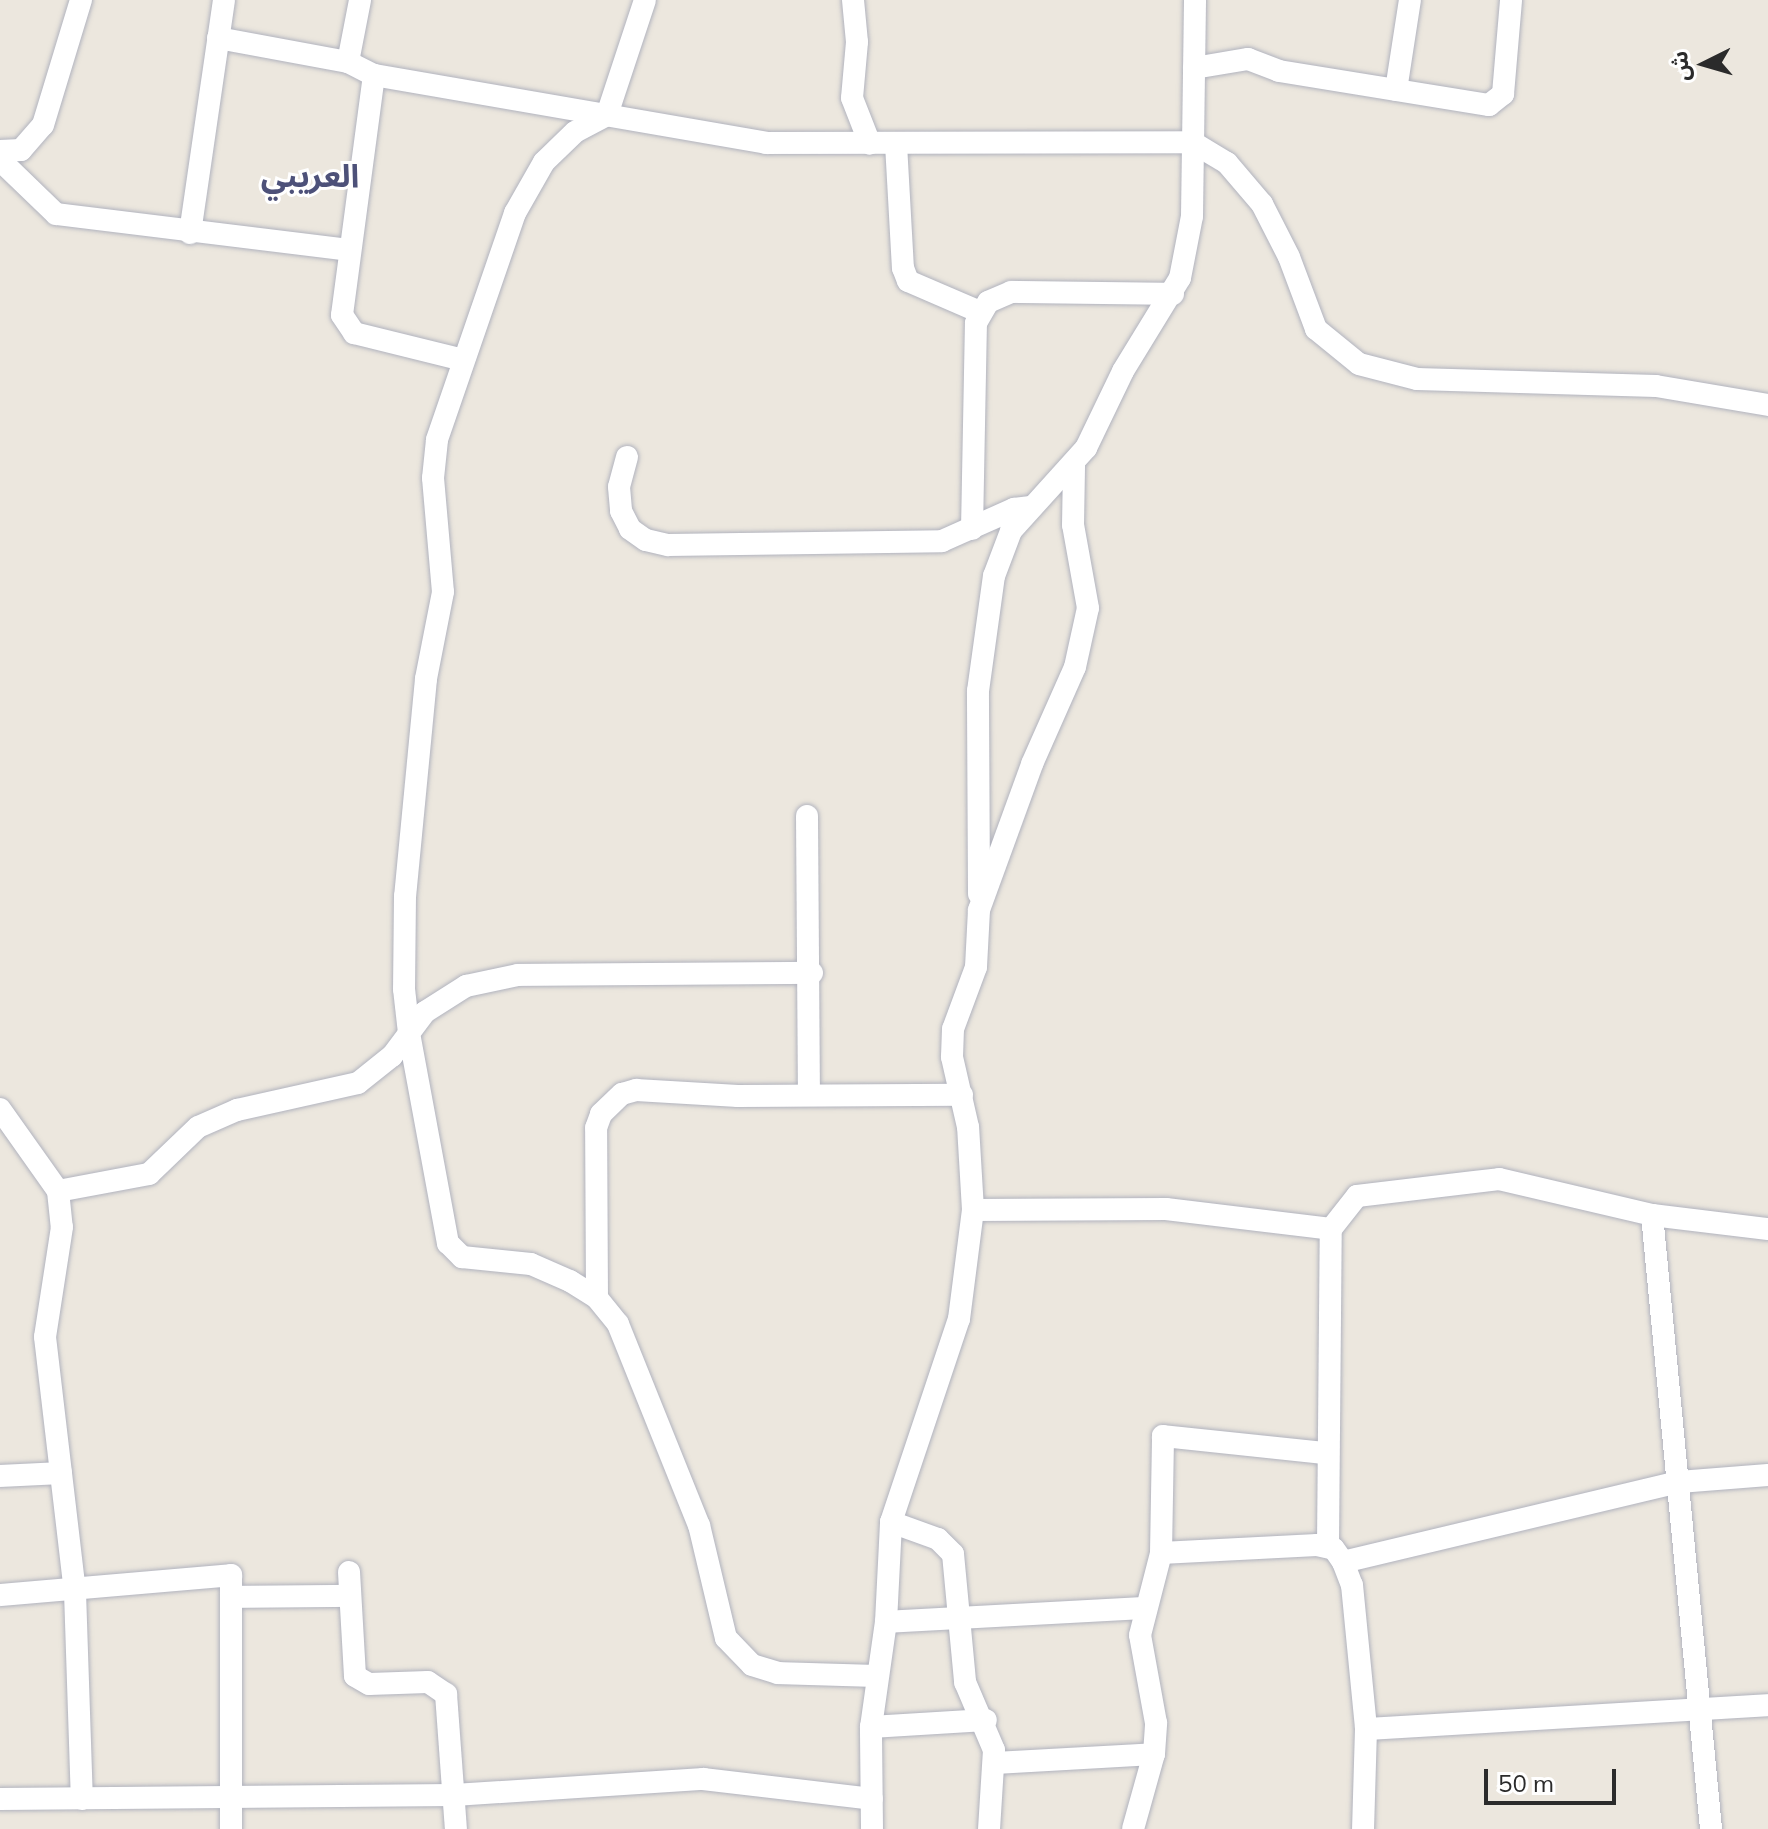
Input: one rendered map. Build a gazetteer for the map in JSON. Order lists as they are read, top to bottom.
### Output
{
  "districts": ["العريبي"],
  "scale_bar": "50 m",
  "north": "left"
}
